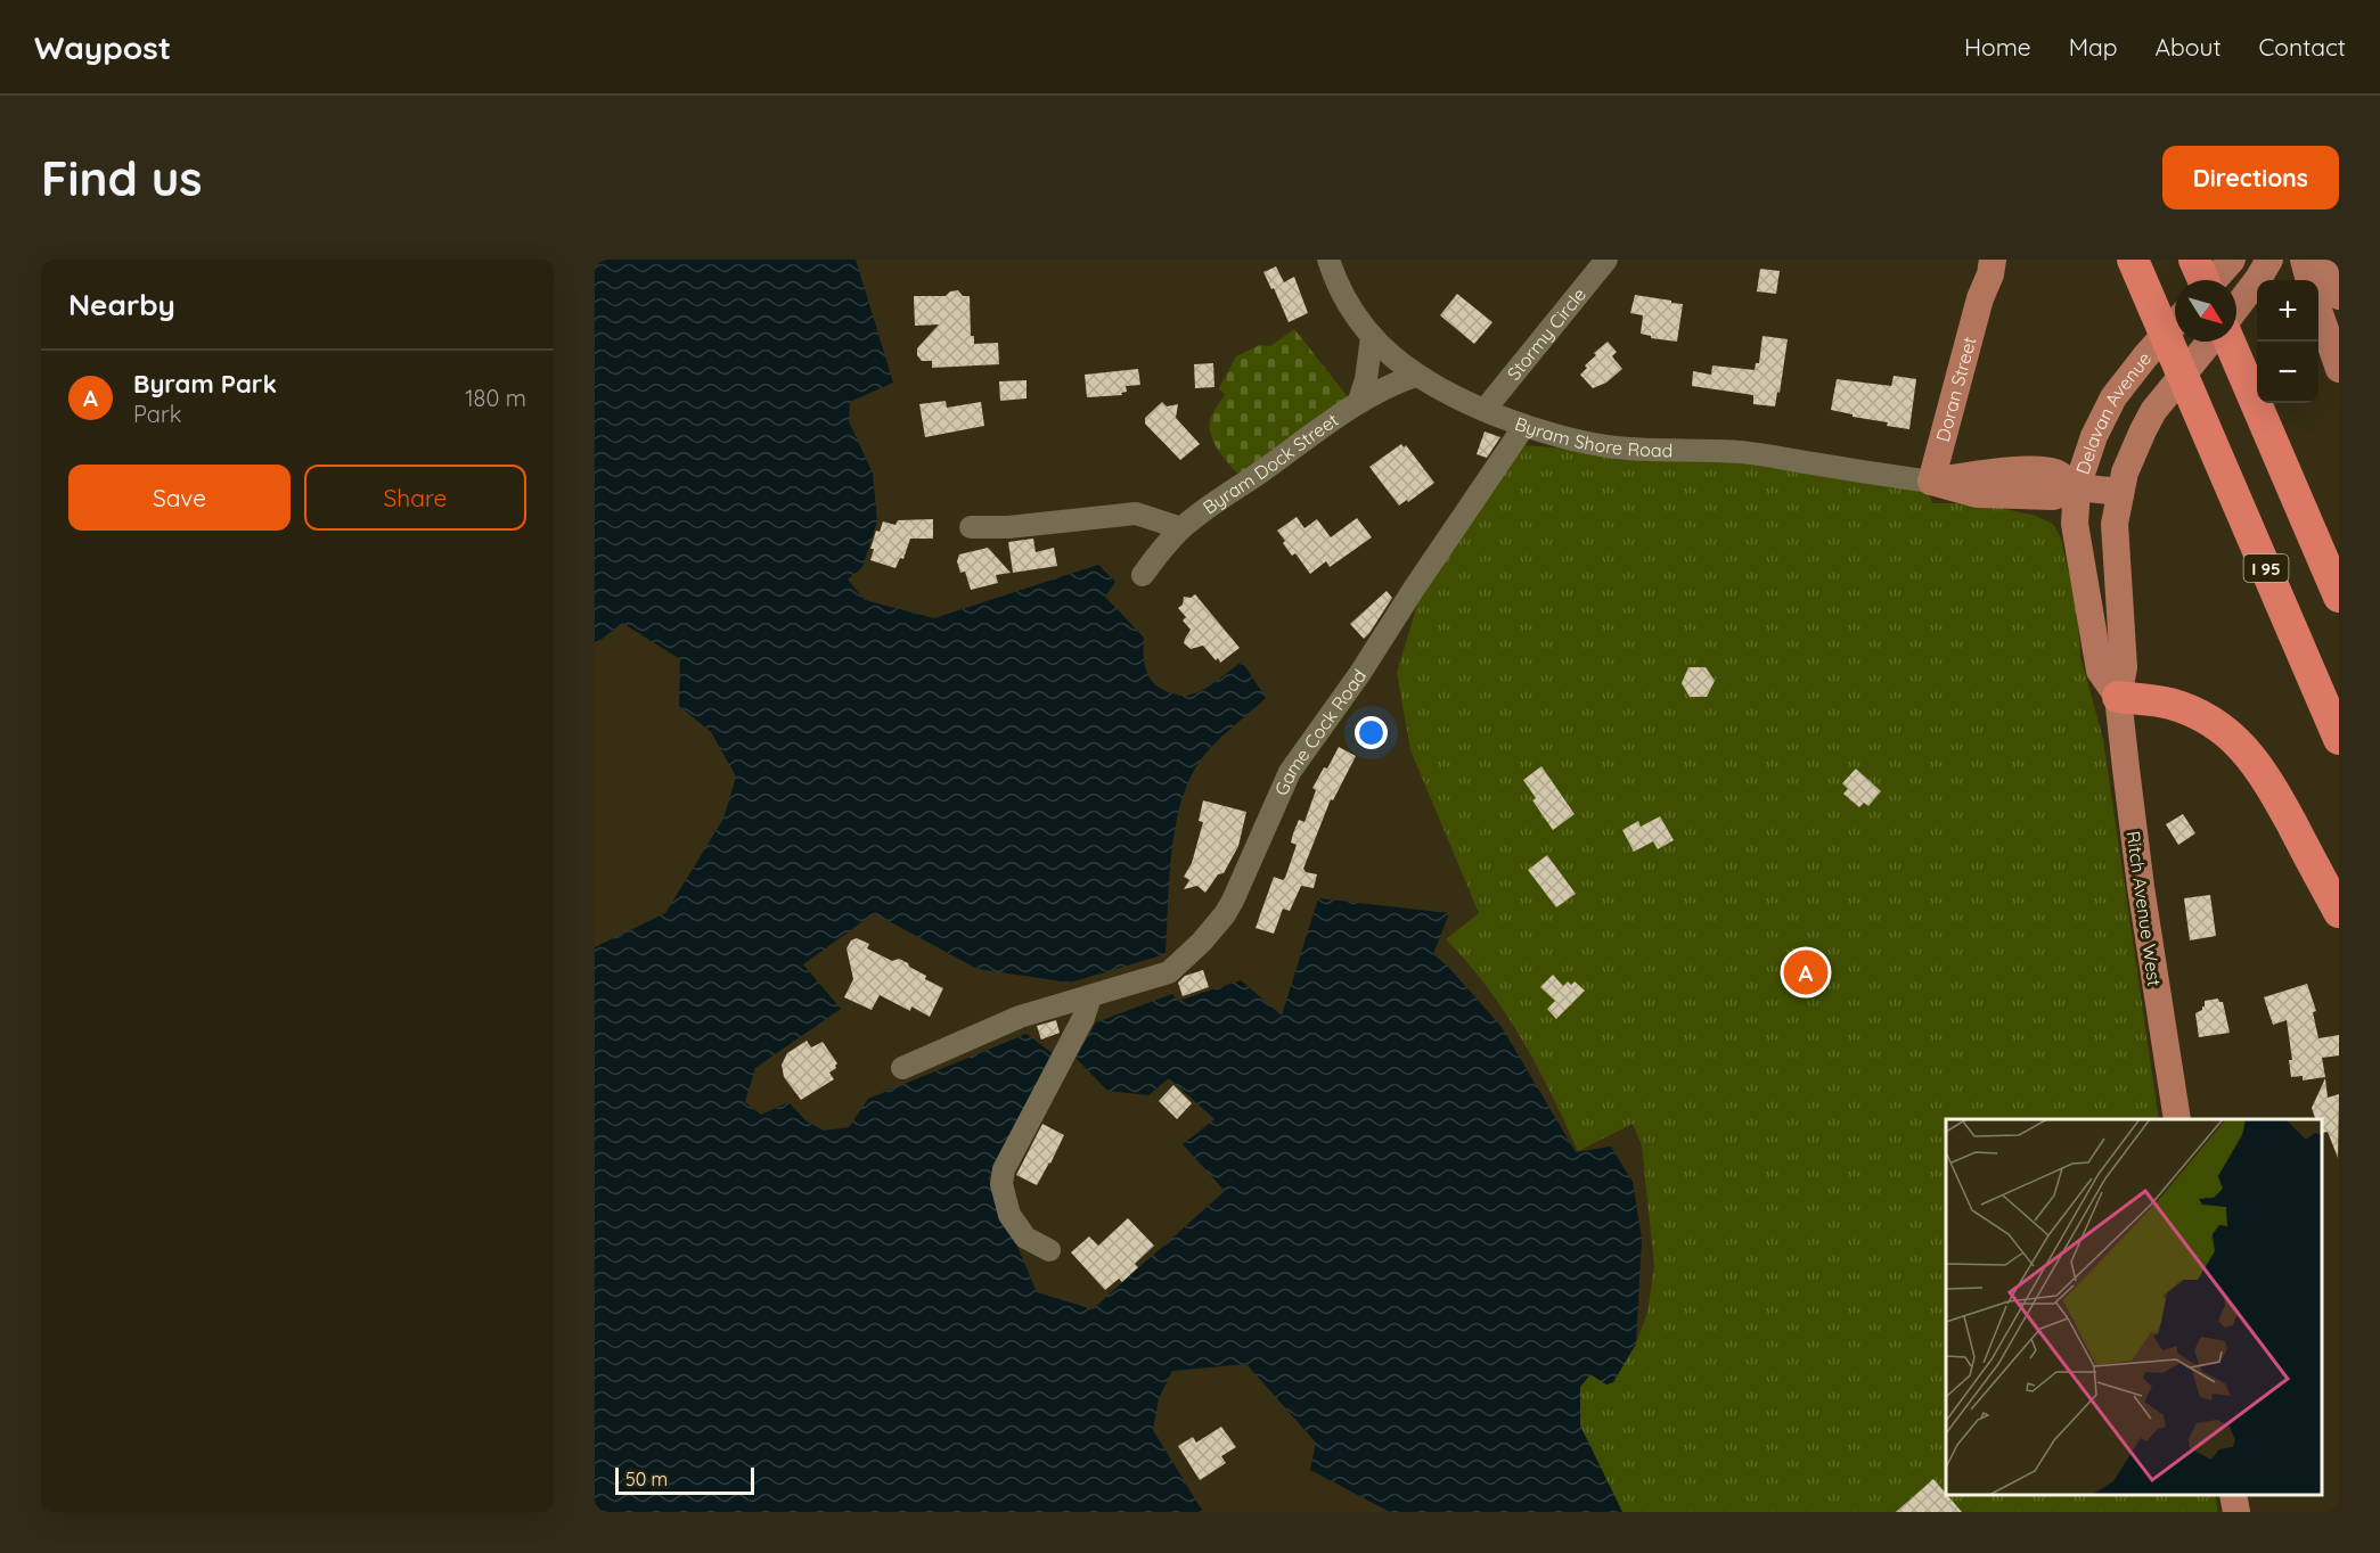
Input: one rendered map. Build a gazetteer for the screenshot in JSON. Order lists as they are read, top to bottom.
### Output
{
  "streets": {
    "highway": ["I 95"],
    "main road": [
      "Doran Street",
      "Delavan Avenue",
      "Byram Shore Road",
      "Ritch Avenue West"
    ],
    "street": ["Stormy Circle", "Byram Dock Street", "Game Cock Road"]
  },
  "crossings": [
    ["Stormy Circle", "Byram Shore Road"],
    ["Doran Street", "Byram Shore Road"],
    ["Delavan Avenue", "Byram Shore Road"],
    ["Delavan Avenue", "I 95"],
    ["Delavan Avenue", "Ritch Avenue West"],
    ["Byram Shore Road", "Byram Dock Street"],
    ["Byram Shore Road", "Game Cock Road"],
    ["Byram Shore Road", "Ritch Avenue West"]
  ],
  "scale_bar": "50 m",
  "north": "bottom right",
  "page": {
    "header": "Waypost",
    "nav": [
      "Home",
      "Map",
      "About",
      "Contact"
    ],
    "buttons": [
      "Directions",
      ["Save", "Share"]
    ],
    "title": "Find us",
    "heading": "Nearby",
    "map_buttons": ["+", "−"],
    "list": [
      {
        "mark": "A",
        "name": "Byram Park",
        "note": "Park",
        "value": "180 m"
      }
    ],
    "pins": "A",
    "scale": "50 m"
  }
}
